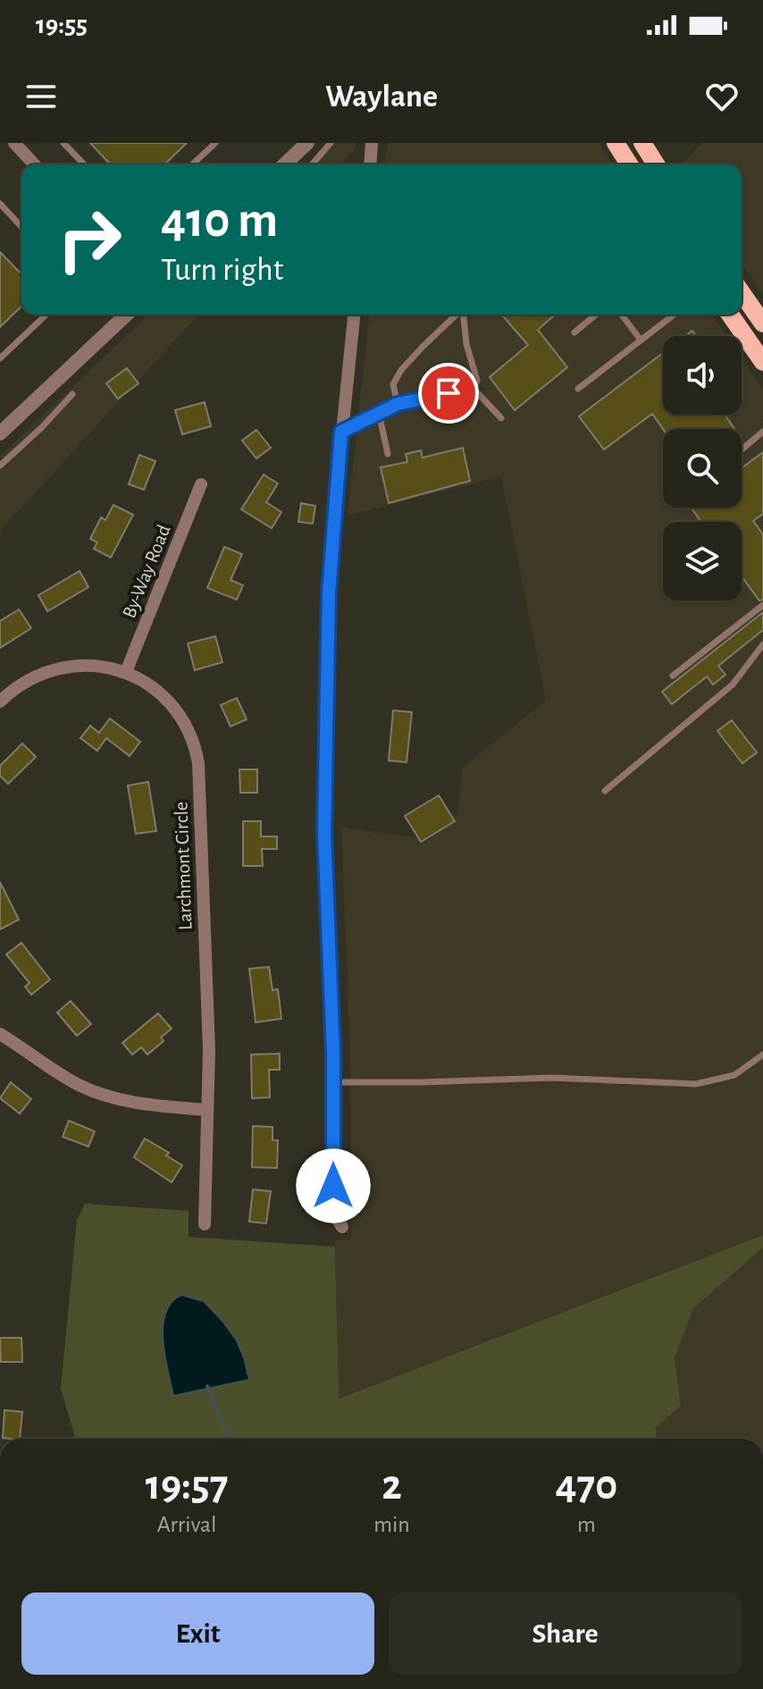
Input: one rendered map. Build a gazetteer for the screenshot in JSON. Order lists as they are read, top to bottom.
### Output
{
  "streets": {
    "street": ["By-Way Road", "Larchmont Circle"]
  },
  "crossings": [
    ["By-Way Road", "Larchmont Circle"]
  ],
  "page": {
    "status": "19:55",
    "header": "Waylane",
    "turn": ["410 m", "Turn right"],
    "eta": [
      "19:57",
      "Arrival",
      "2",
      "min",
      "470",
      "m"
    ],
    "buttons": ["Exit", "Share"]
  }
}
